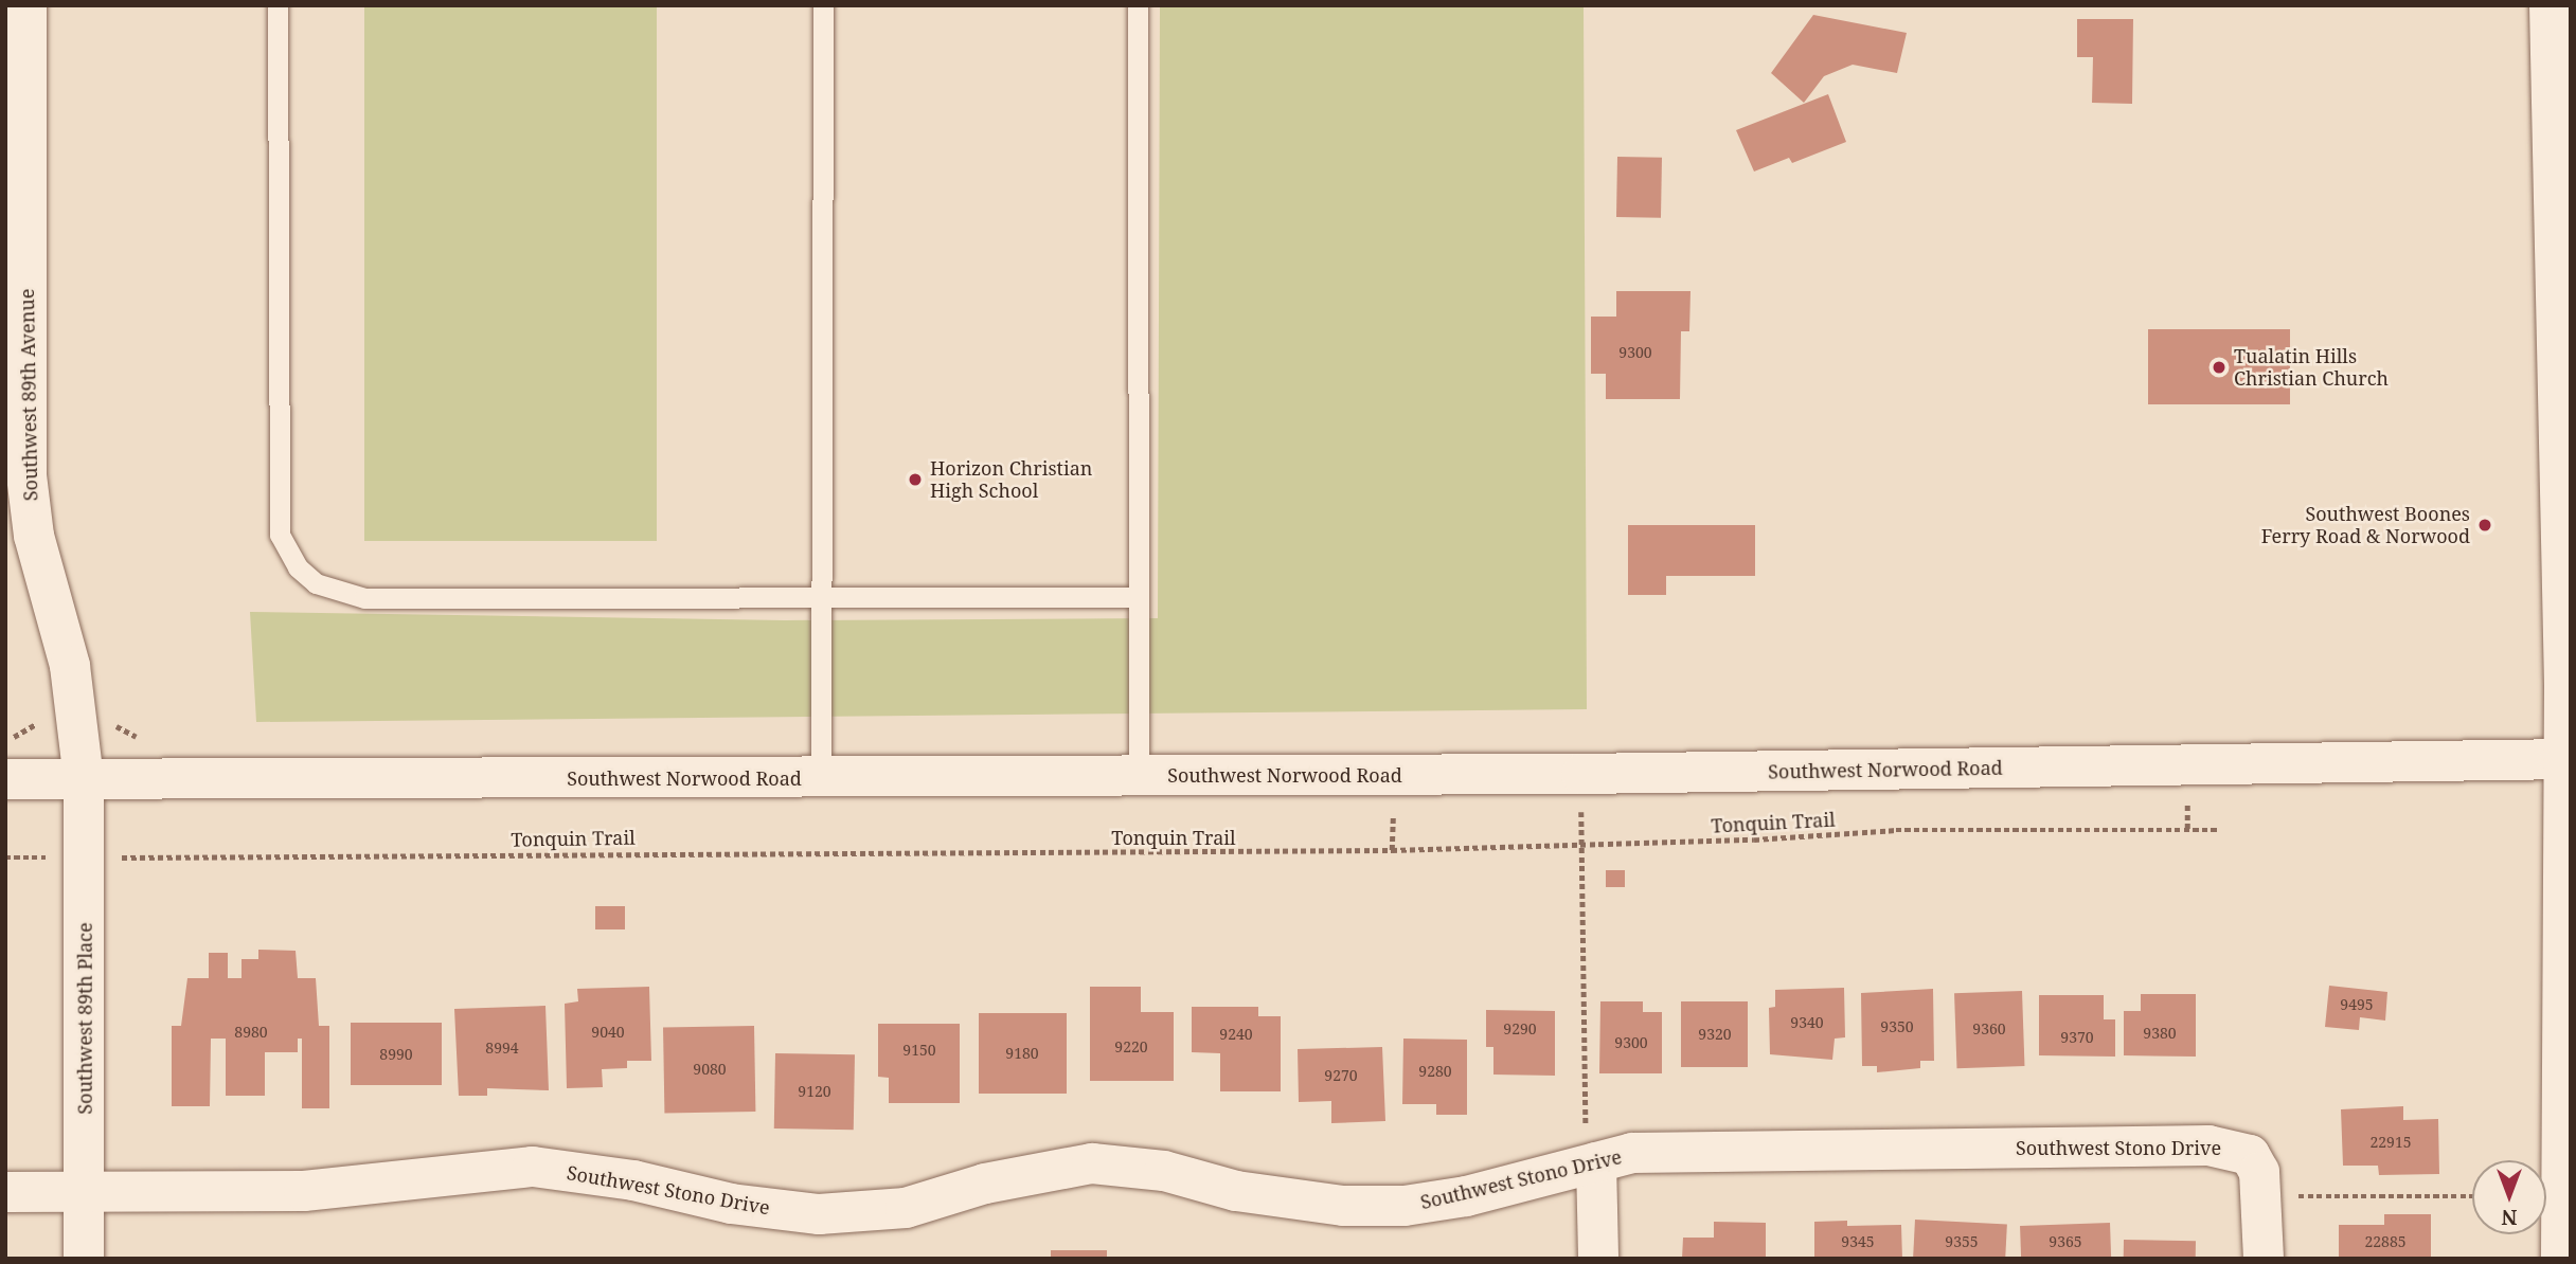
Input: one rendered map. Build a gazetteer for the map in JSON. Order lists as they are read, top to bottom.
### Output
{
  "streets": {
    "street": [
      "Southwest 89th Avenue",
      "Southwest Norwood Road",
      "Southwest 89th Place",
      "Southwest Stono Drive"
    ],
    "path": ["Tonquin Trail"]
  },
  "crossings": [
    ["Southwest 89th Avenue", "Southwest Norwood Road"],
    ["Southwest 89th Avenue", "Southwest 89th Place"],
    ["Southwest Norwood Road", "Southwest 89th Place"],
    ["Southwest 89th Place", "Southwest Stono Drive"]
  ],
  "places": ["Tualatin Hills Christian Church", "Horizon Christian High School", "Southwest Boones Ferry Road & Norwood"],
  "house_numbers": [
    "9300",
    "9495",
    "9340",
    "9350",
    "9290",
    "9360",
    "8980",
    "9040",
    "9380",
    "9240",
    "9320",
    "9370",
    "9300",
    "9220",
    "8994",
    "9150",
    "9180",
    "8990",
    "9080",
    "9280",
    "9270",
    "9120",
    "22915",
    "9345",
    "9355",
    "9365",
    "22885"
  ],
  "north": "bottom"
}
